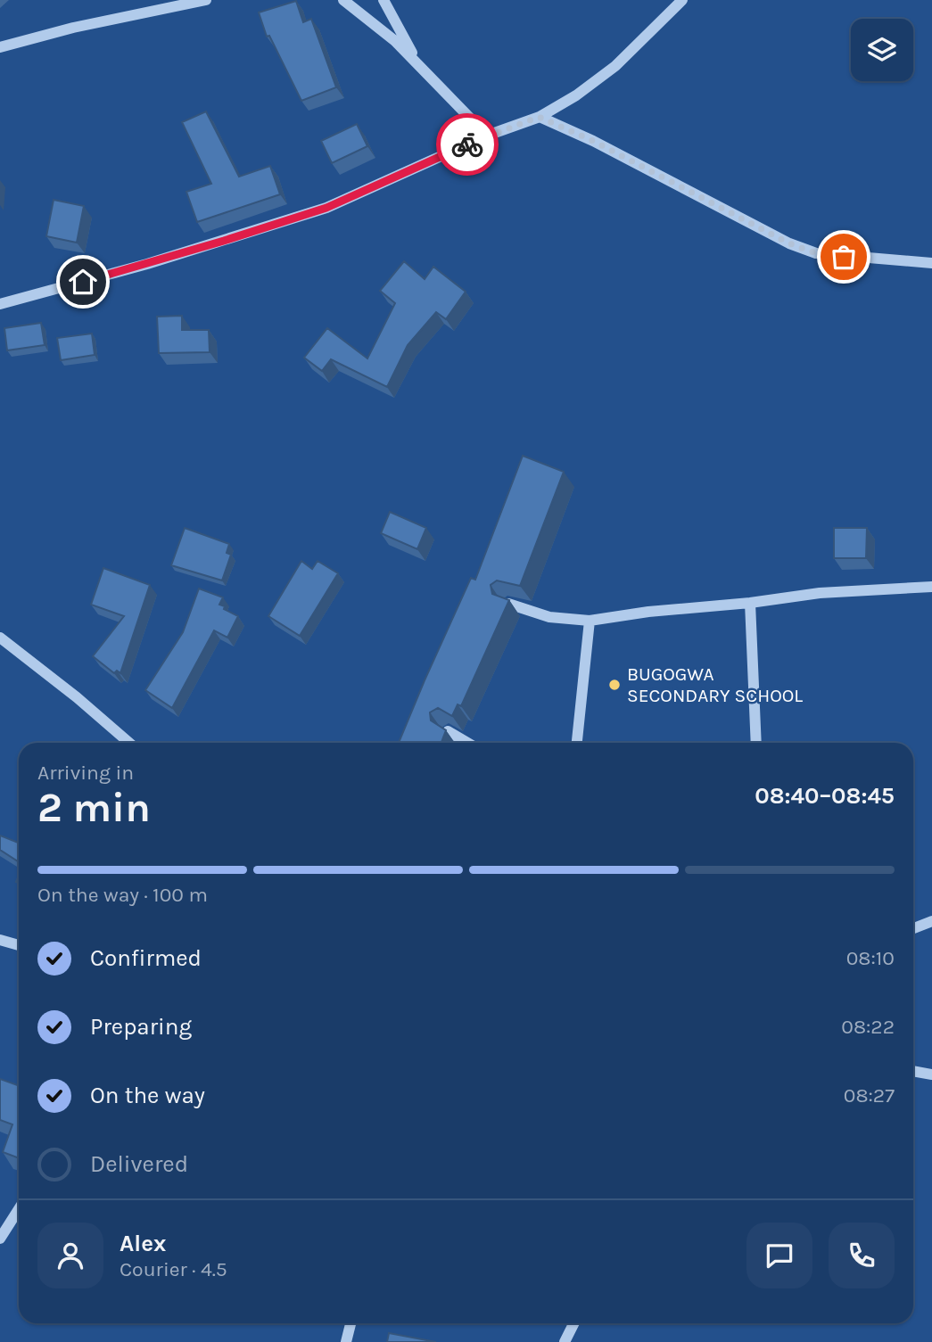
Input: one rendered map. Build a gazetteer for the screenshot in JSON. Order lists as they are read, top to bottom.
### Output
{
  "places": ["BUGOGWA SECONDARY SCHOOL"],
  "page": {
    "heading": ["2 min", "Arriving in", "08:40–08:45"],
    "panel": ["Alex", "Courier · 4.5"],
    "bar": "On the way · 100 m",
    "list": [
      ["Confirmed", "08:10"],
      ["Preparing", "08:22"],
      ["On the way", "08:27"],
      "Delivered"
    ]
  }
}
